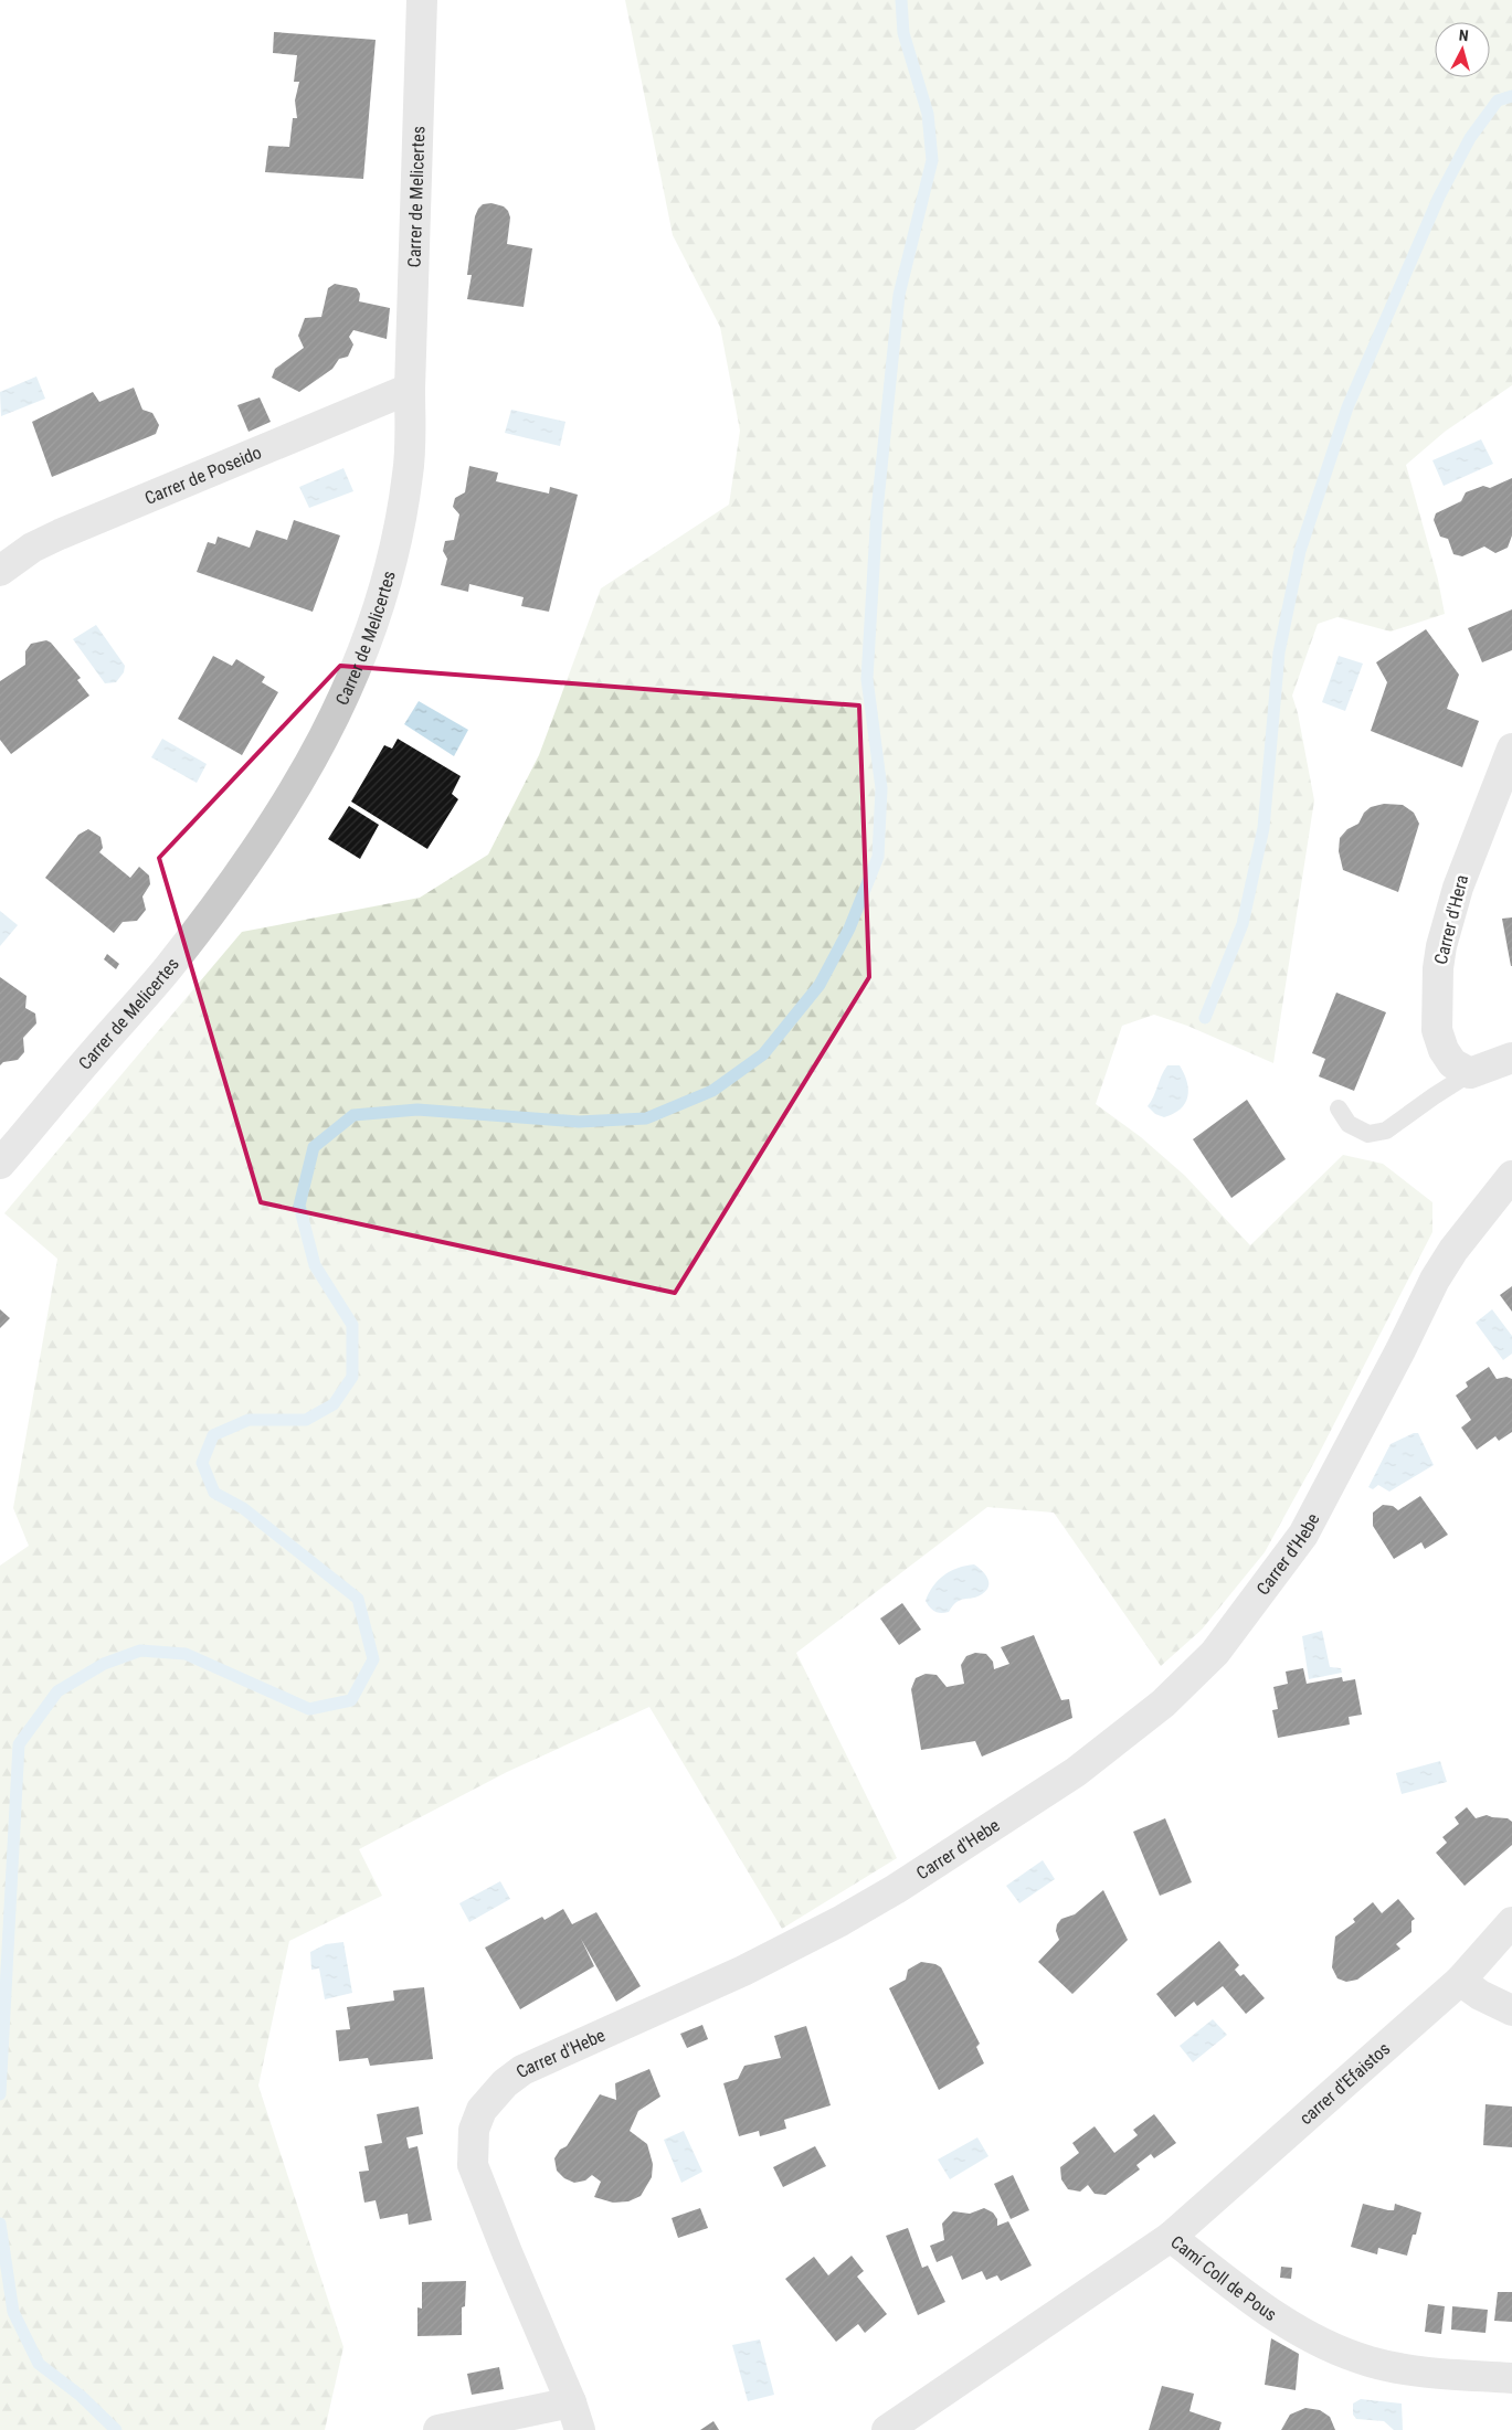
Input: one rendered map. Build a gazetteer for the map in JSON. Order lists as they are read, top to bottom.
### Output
{
  "streets": {
    "street": [
      "Carrer de Melicertes",
      "Carrer de Poseido",
      "Carrer d'Hera",
      "Carrer d'Hebe",
      "carrer d'Efaistos",
      "Camí Coll de Pous"
    ]
  },
  "crossings": [
    ["Carrer de Melicertes", "Carrer de Poseido"],
    ["carrer d'Efaistos", "Camí Coll de Pous"]
  ],
  "north": "top"
}
